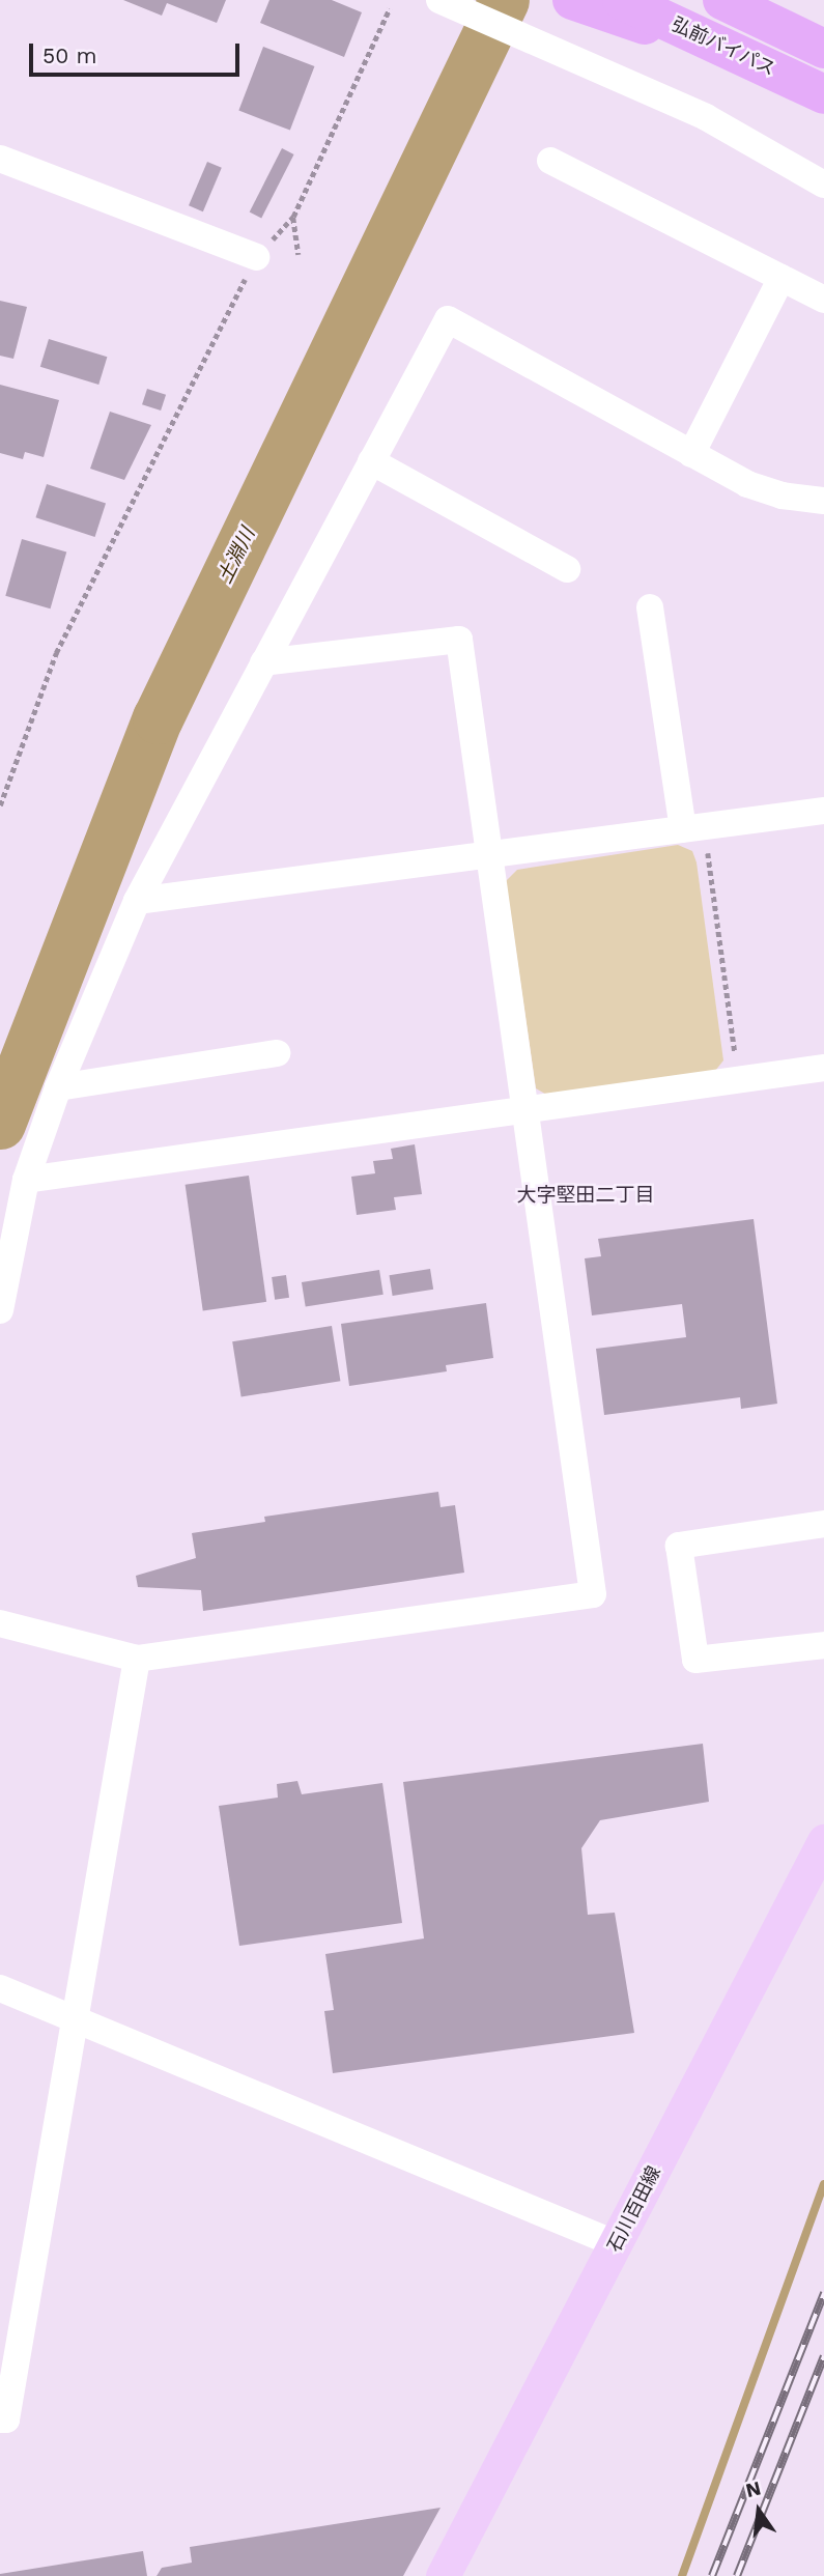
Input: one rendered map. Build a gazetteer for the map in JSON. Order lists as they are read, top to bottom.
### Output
{
  "streets": {
    "highway": ["弘前バイパス"],
    "main road": ["石川百田線"]
  },
  "districts": ["大字堅田二丁目"],
  "water": ["土淵川"],
  "scale_bar": "50 m",
  "north": "top"
}
